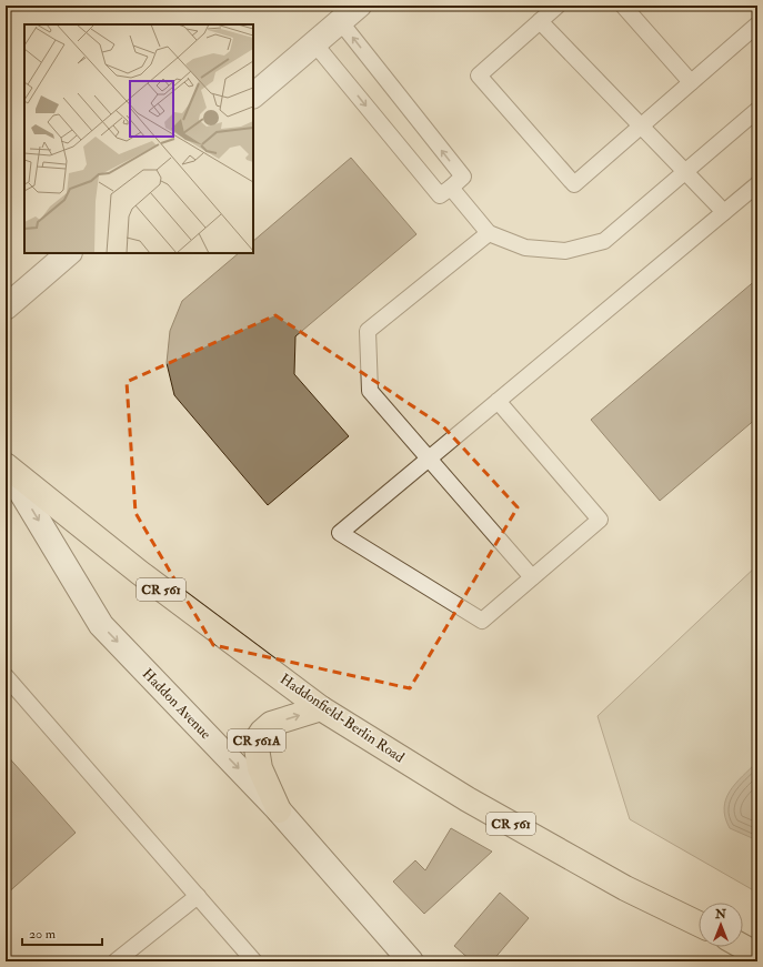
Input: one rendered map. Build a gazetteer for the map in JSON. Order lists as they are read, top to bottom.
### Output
{
  "streets": {
    "main road": ["CR 561", "Haddonfield-Berlin Road", "CR 561A"],
    "street": ["Haddon Avenue"]
  },
  "crossings": [
    ["Haddon Avenue", "Haddonfield-Berlin Road"],
    ["Haddon Avenue", "CR 561A"],
    ["Haddonfield-Berlin Road", "CR 561A"]
  ],
  "one_way": ["Haddon Avenue"],
  "scale_bar": "20 m",
  "north": "top"
}
